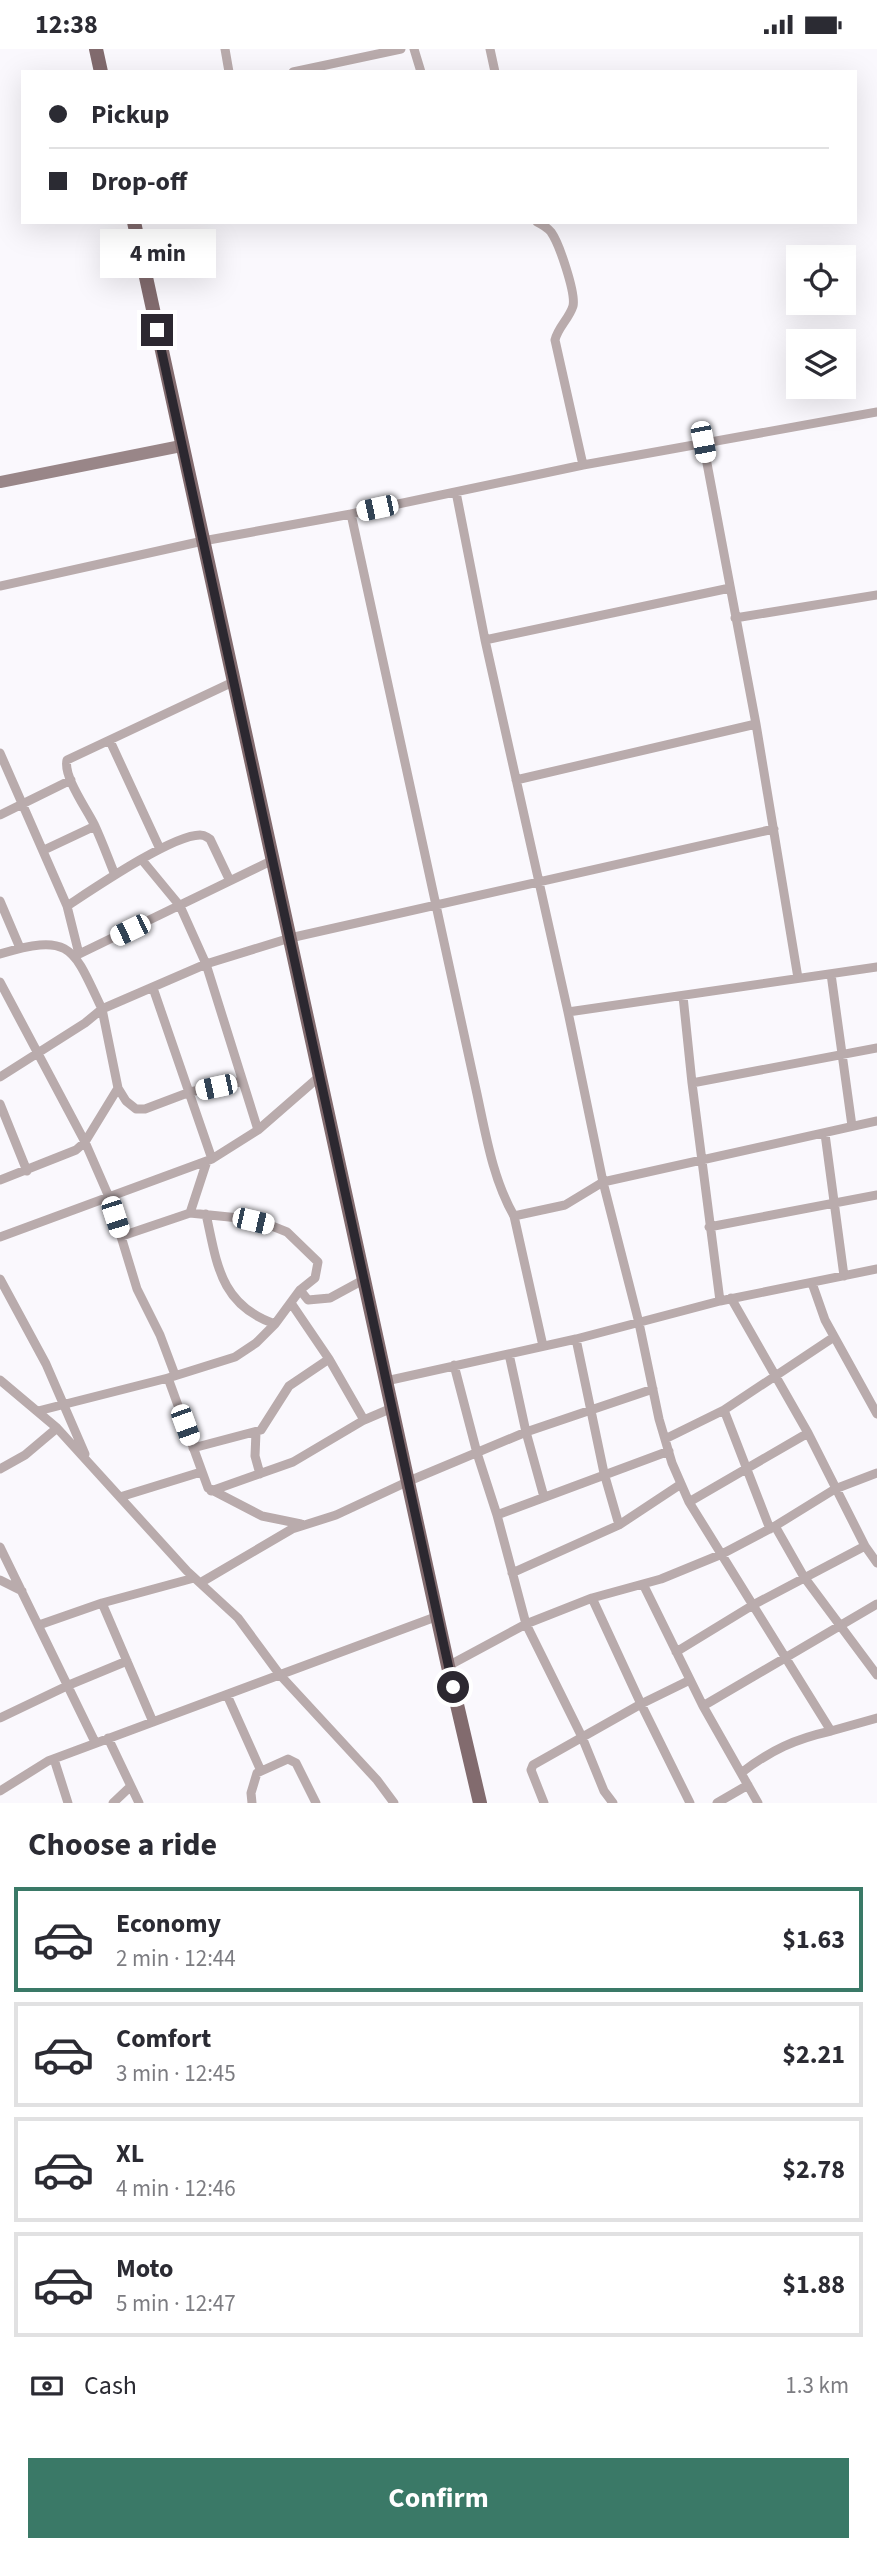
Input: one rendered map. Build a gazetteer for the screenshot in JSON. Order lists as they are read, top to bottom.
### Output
{
  "page": {
    "status": "12:38",
    "banner": ["Pickup", "Drop-off"],
    "bubble": "4 min",
    "heading": "Choose a ride",
    "list": [
      {
        "name": "Economy",
        "note": "2 min · 12:44",
        "value": "$1.63"
      },
      {
        "name": "Comfort",
        "note": "3 min · 12:45",
        "value": "$2.21"
      },
      {
        "name": "XL",
        "note": "4 min · 12:46",
        "value": "$2.78"
      },
      {
        "name": "Moto",
        "note": "5 min · 12:47",
        "value": "$1.88"
      }
    ],
    "pay": ["Cash", "1.3 km"],
    "buttons": "Confirm"
  }
}
